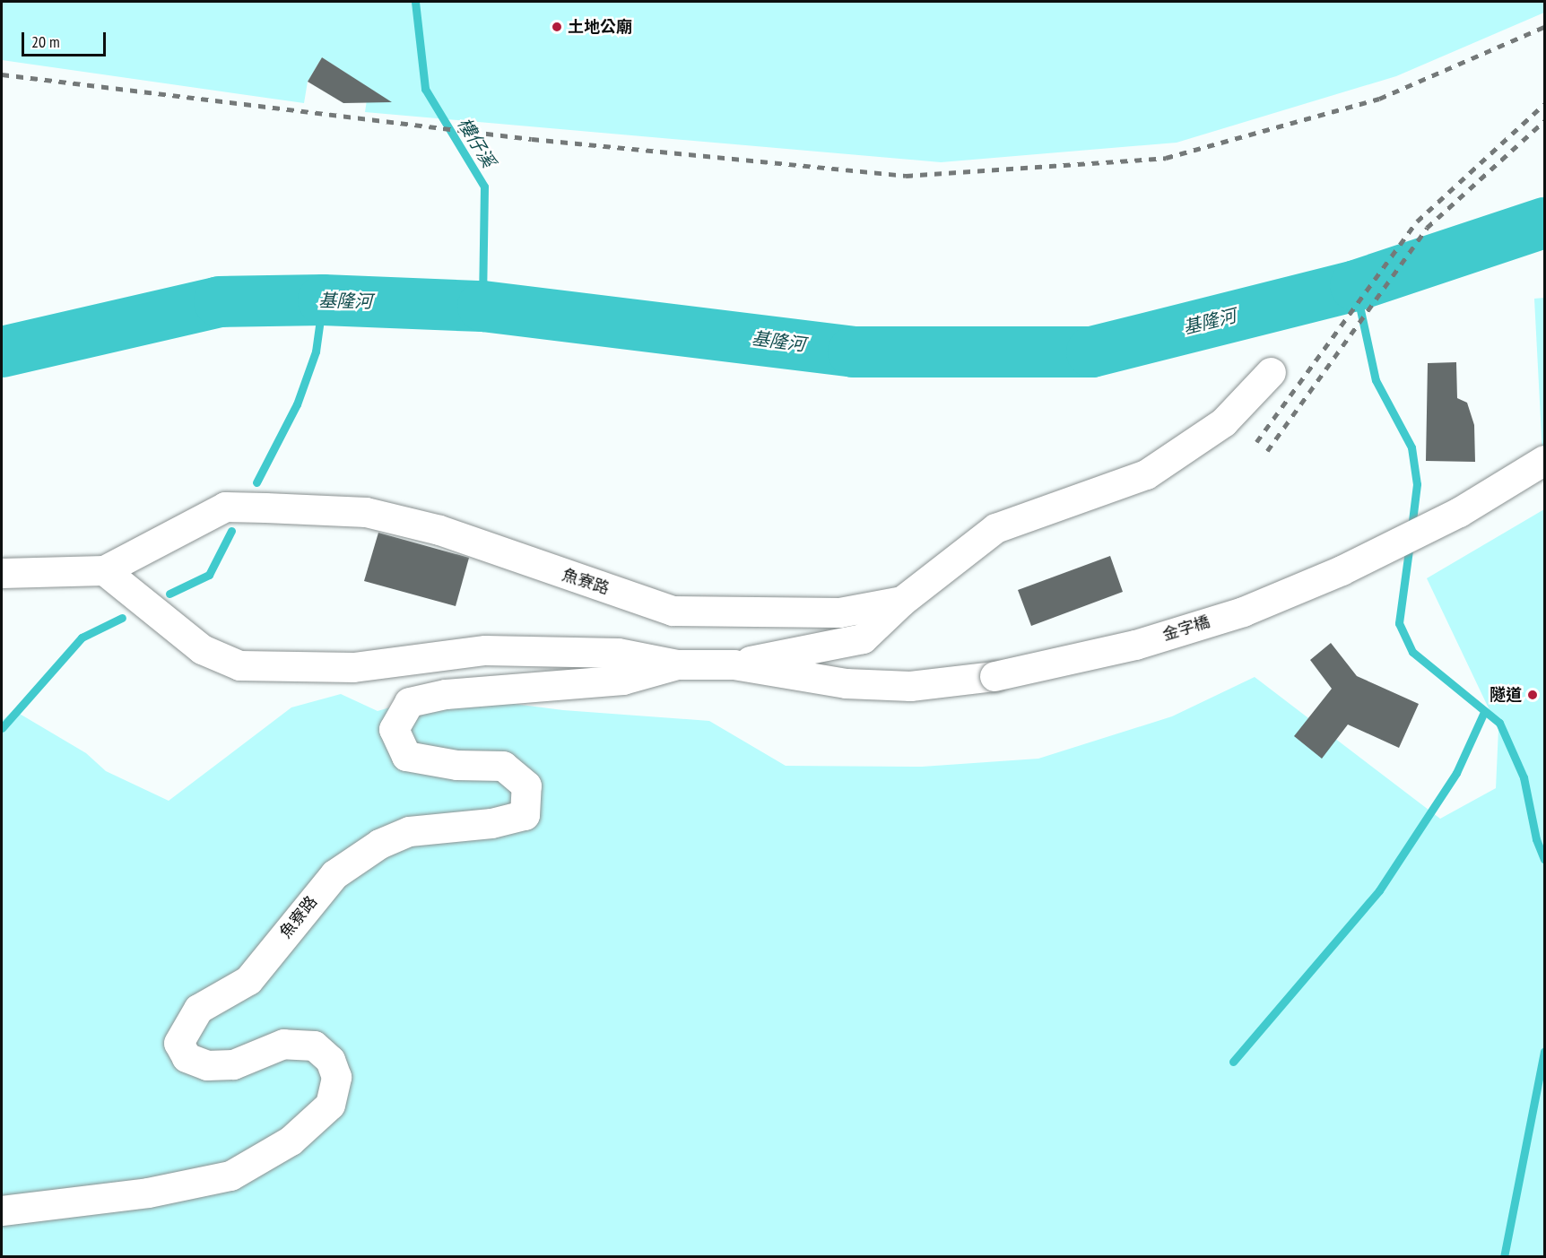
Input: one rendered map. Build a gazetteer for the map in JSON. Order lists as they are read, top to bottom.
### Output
{
  "streets": {
    "street": ["魚寮路", "金字橋"]
  },
  "crossings": [
    ["魚寮路", "金字橋"]
  ],
  "water": ["樓仔溪", "基隆河"],
  "places": ["土地公廟", "隧道"],
  "scale_bar": "20 m"
}
